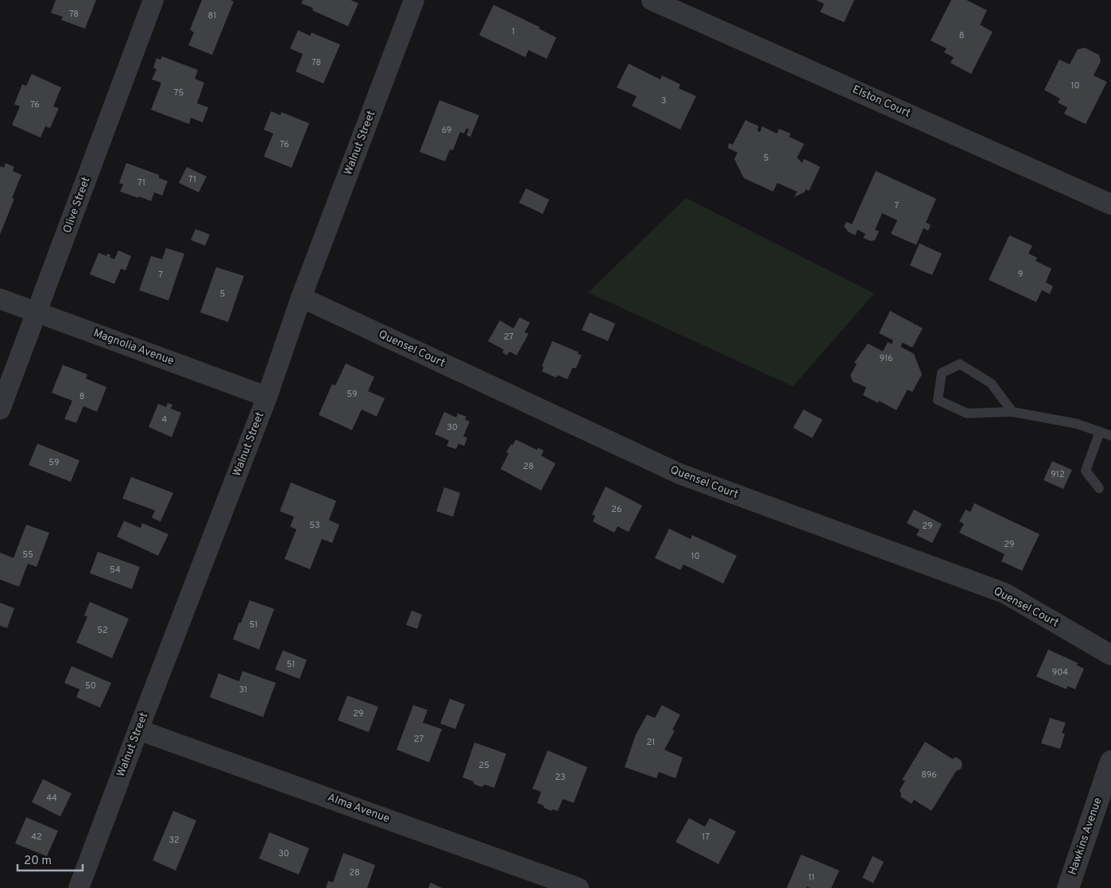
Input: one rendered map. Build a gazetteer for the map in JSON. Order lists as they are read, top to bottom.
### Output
{
  "streets": {
    "street": [
      "Elston Court",
      "Walnut Street",
      "Olive Street",
      "Magnolia Avenue",
      "Quensel Court",
      "Alma Avenue",
      "Hawkins Avenue"
    ]
  },
  "crossings": [
    ["Walnut Street", "Magnolia Avenue"],
    ["Walnut Street", "Quensel Court"],
    ["Walnut Street", "Alma Avenue"],
    ["Olive Street", "Magnolia Avenue"]
  ],
  "house_numbers": [
    "78",
    "81",
    "1",
    "8",
    "78",
    "10",
    "75",
    "3",
    "76",
    "69",
    "76",
    "5",
    "71",
    "71",
    "7",
    "9",
    "7",
    "5",
    "27",
    "916",
    "59",
    "8",
    "4",
    "30",
    "59",
    "28",
    "912",
    "26",
    "53",
    "29",
    "29",
    "55",
    "10",
    "54",
    "51",
    "52",
    "51",
    "904",
    "50",
    "31",
    "29",
    "27",
    "21",
    "25",
    "896",
    "23",
    "44",
    "42",
    "17",
    "32",
    "30",
    "28",
    "11"
  ],
  "scale_bar": "20 m"
}
